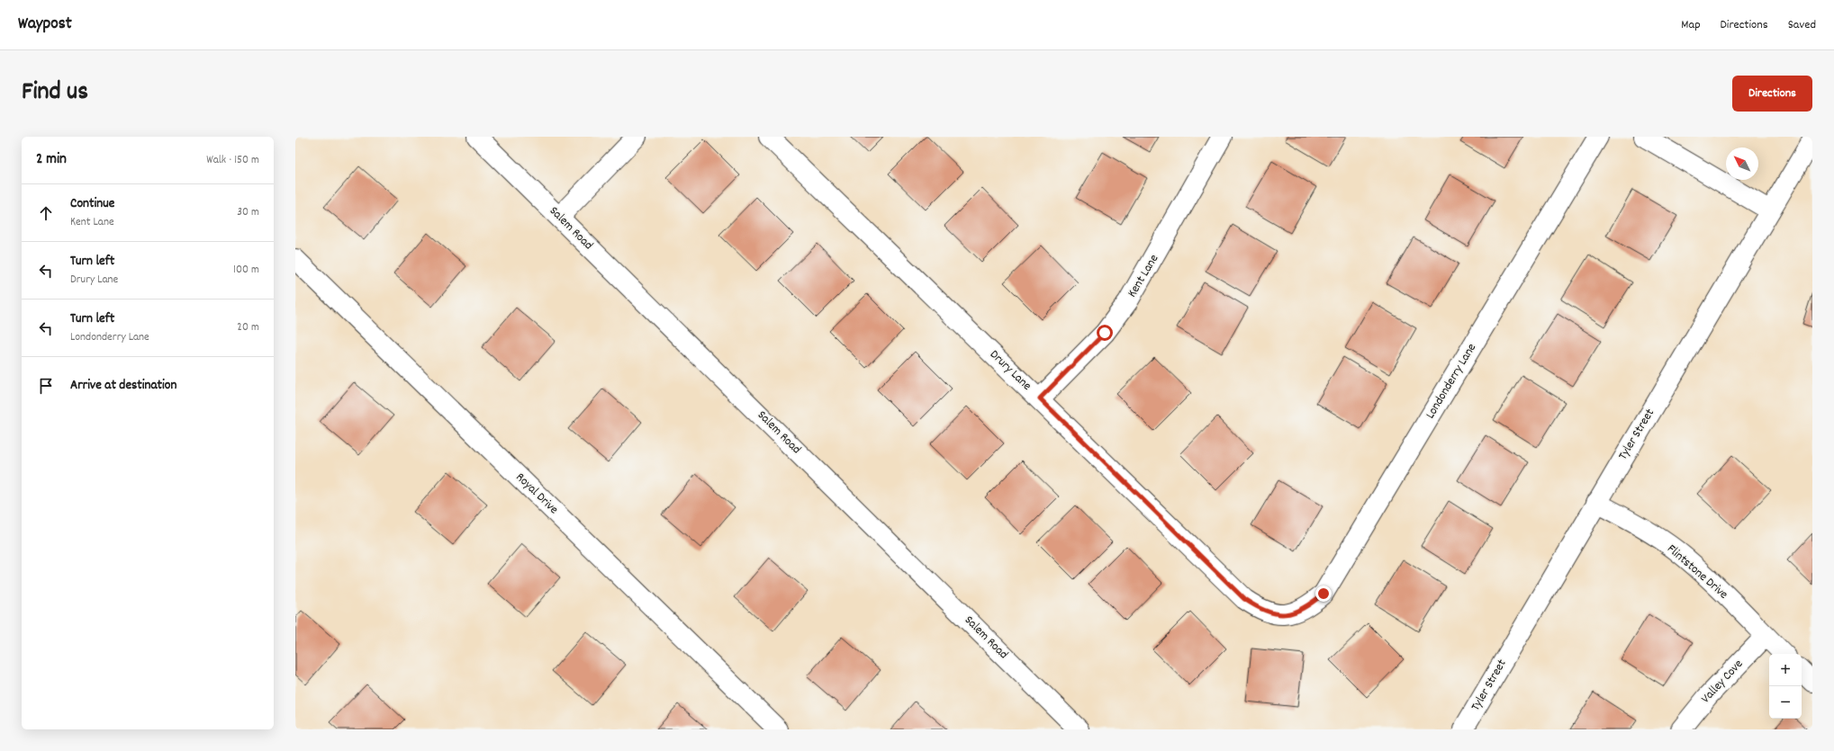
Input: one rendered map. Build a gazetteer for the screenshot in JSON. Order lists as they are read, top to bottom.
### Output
{
  "streets": {
    "street": [
      "Salem Road",
      "Kent Lane",
      "Drury Lane",
      "Londonderry Lane",
      "Tyler Street",
      "Royal Drive",
      "Flintstone Drive",
      "Valley Cove"
    ]
  },
  "crossings": [
    ["Kent Lane", "Drury Lane"],
    ["Drury Lane", "Londonderry Lane"],
    ["Tyler Street", "Flintstone Drive"],
    ["Flintstone Drive", "Valley Cove"]
  ],
  "north": "top left",
  "page": {
    "header": "Waypost",
    "nav": ["Map", "Directions", "Saved"],
    "title": "Find us",
    "buttons": "Directions",
    "heading": ["2 min", "Walk · 150 m"],
    "list": [
      ["Continue", "Kent Lane", "30 m"],
      ["Turn left", "Drury Lane", "100 m"],
      ["Turn left", "Londonderry Lane", "20 m"],
      "Arrive at destination"
    ],
    "map_buttons": ["+", "−"]
  }
}
